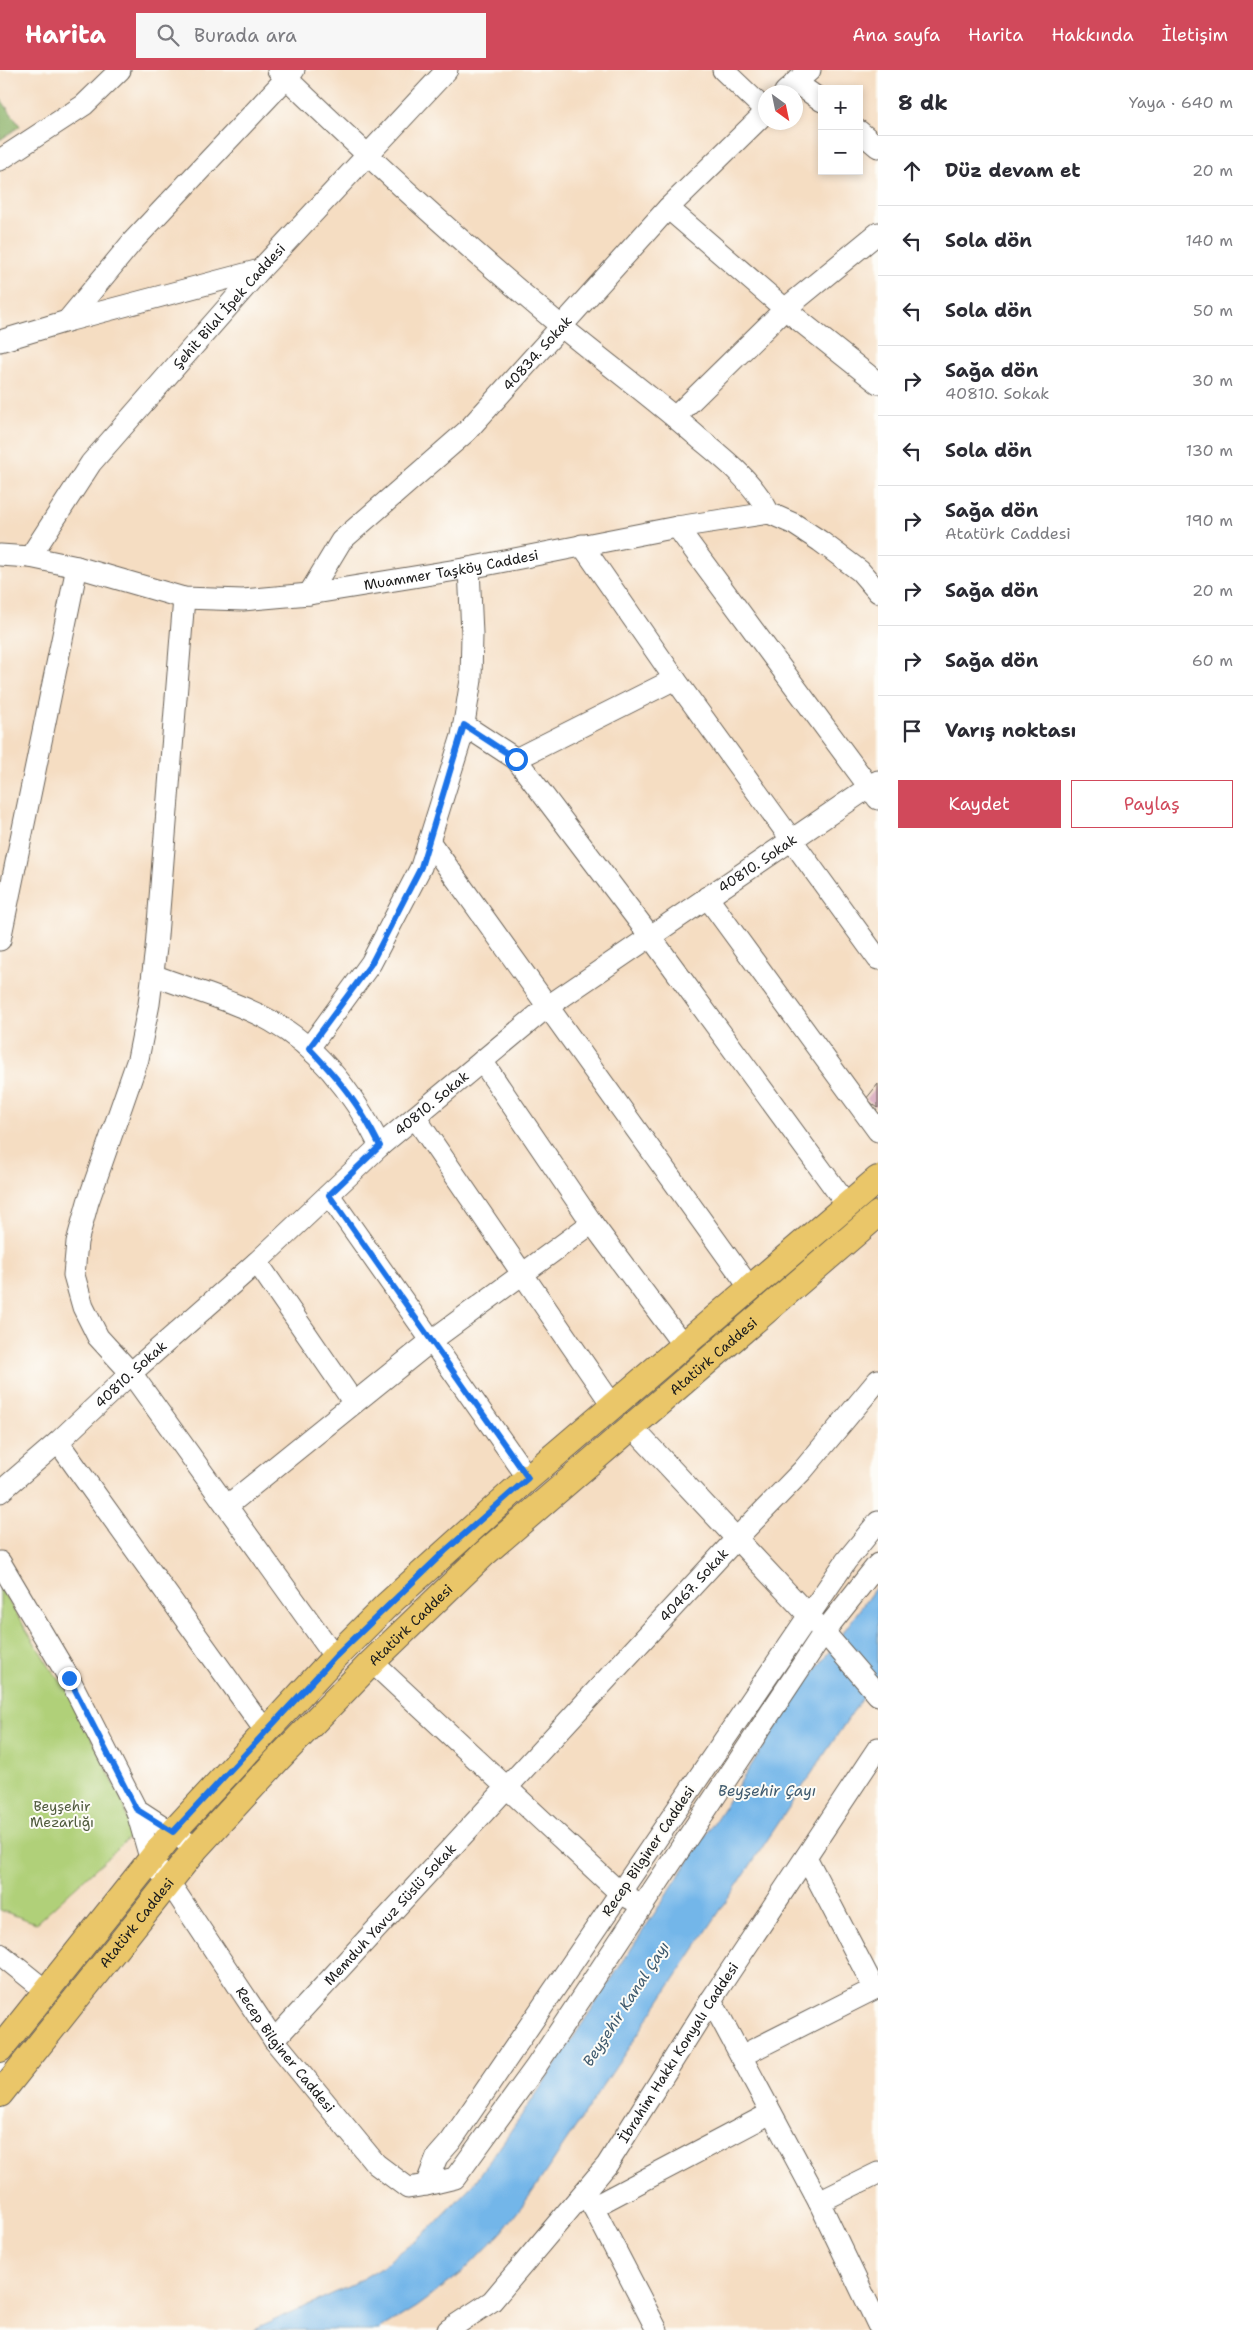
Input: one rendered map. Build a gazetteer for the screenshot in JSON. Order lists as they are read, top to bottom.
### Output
{
  "streets": {
    "main road": ["Atatürk Caddesi"],
    "street": [
      "Şehit Bilal İpek Caddesi",
      "40834. Sokak",
      "Muammer Taşköy Caddesi",
      "40810. Sokak",
      "40467. Sokak",
      "Recep Bilginer Caddesi",
      "Memduh Yavuz Süslü Sokak",
      "İbrahim Hakkı Konyalı Caddesi"
    ]
  },
  "crossings": [
    ["Şehit Bilal İpek Caddesi", "Muammer Taşköy Caddesi"],
    ["40834. Sokak", "Muammer Taşköy Caddesi"],
    ["Atatürk Caddesi", "Recep Bilginer Caddesi"],
    ["40467. Sokak", "Memduh Yavuz Süslü Sokak"],
    ["Recep Bilginer Caddesi", "Memduh Yavuz Süslü Sokak"]
  ],
  "water": ["Beyşehir Çayı", "Beyşehir Kanal Çayı"],
  "parks": ["Beyşehir Mezarlığı"],
  "north": "bottom right",
  "page": {
    "header": "Harita",
    "search": "Burada ara",
    "nav": [
      "Ana sayfa",
      "Harita",
      "Hakkında",
      "İletişim"
    ],
    "heading": ["8 dk", "Yaya · 640 m"],
    "map_buttons": ["+", "−"],
    "list": [
      ["Düz devam et", "20 m"],
      ["Sola dön", "140 m"],
      ["Sola dön", "50 m"],
      ["Sağa dön", "40810. Sokak", "30 m"],
      ["Sola dön", "130 m"],
      ["Sağa dön", "Atatürk Caddesi", "190 m"],
      ["Sağa dön", "20 m"],
      ["Sağa dön", "60 m"],
      "Varış noktası"
    ],
    "buttons": ["Kaydet", "Paylaş"]
  }
}
